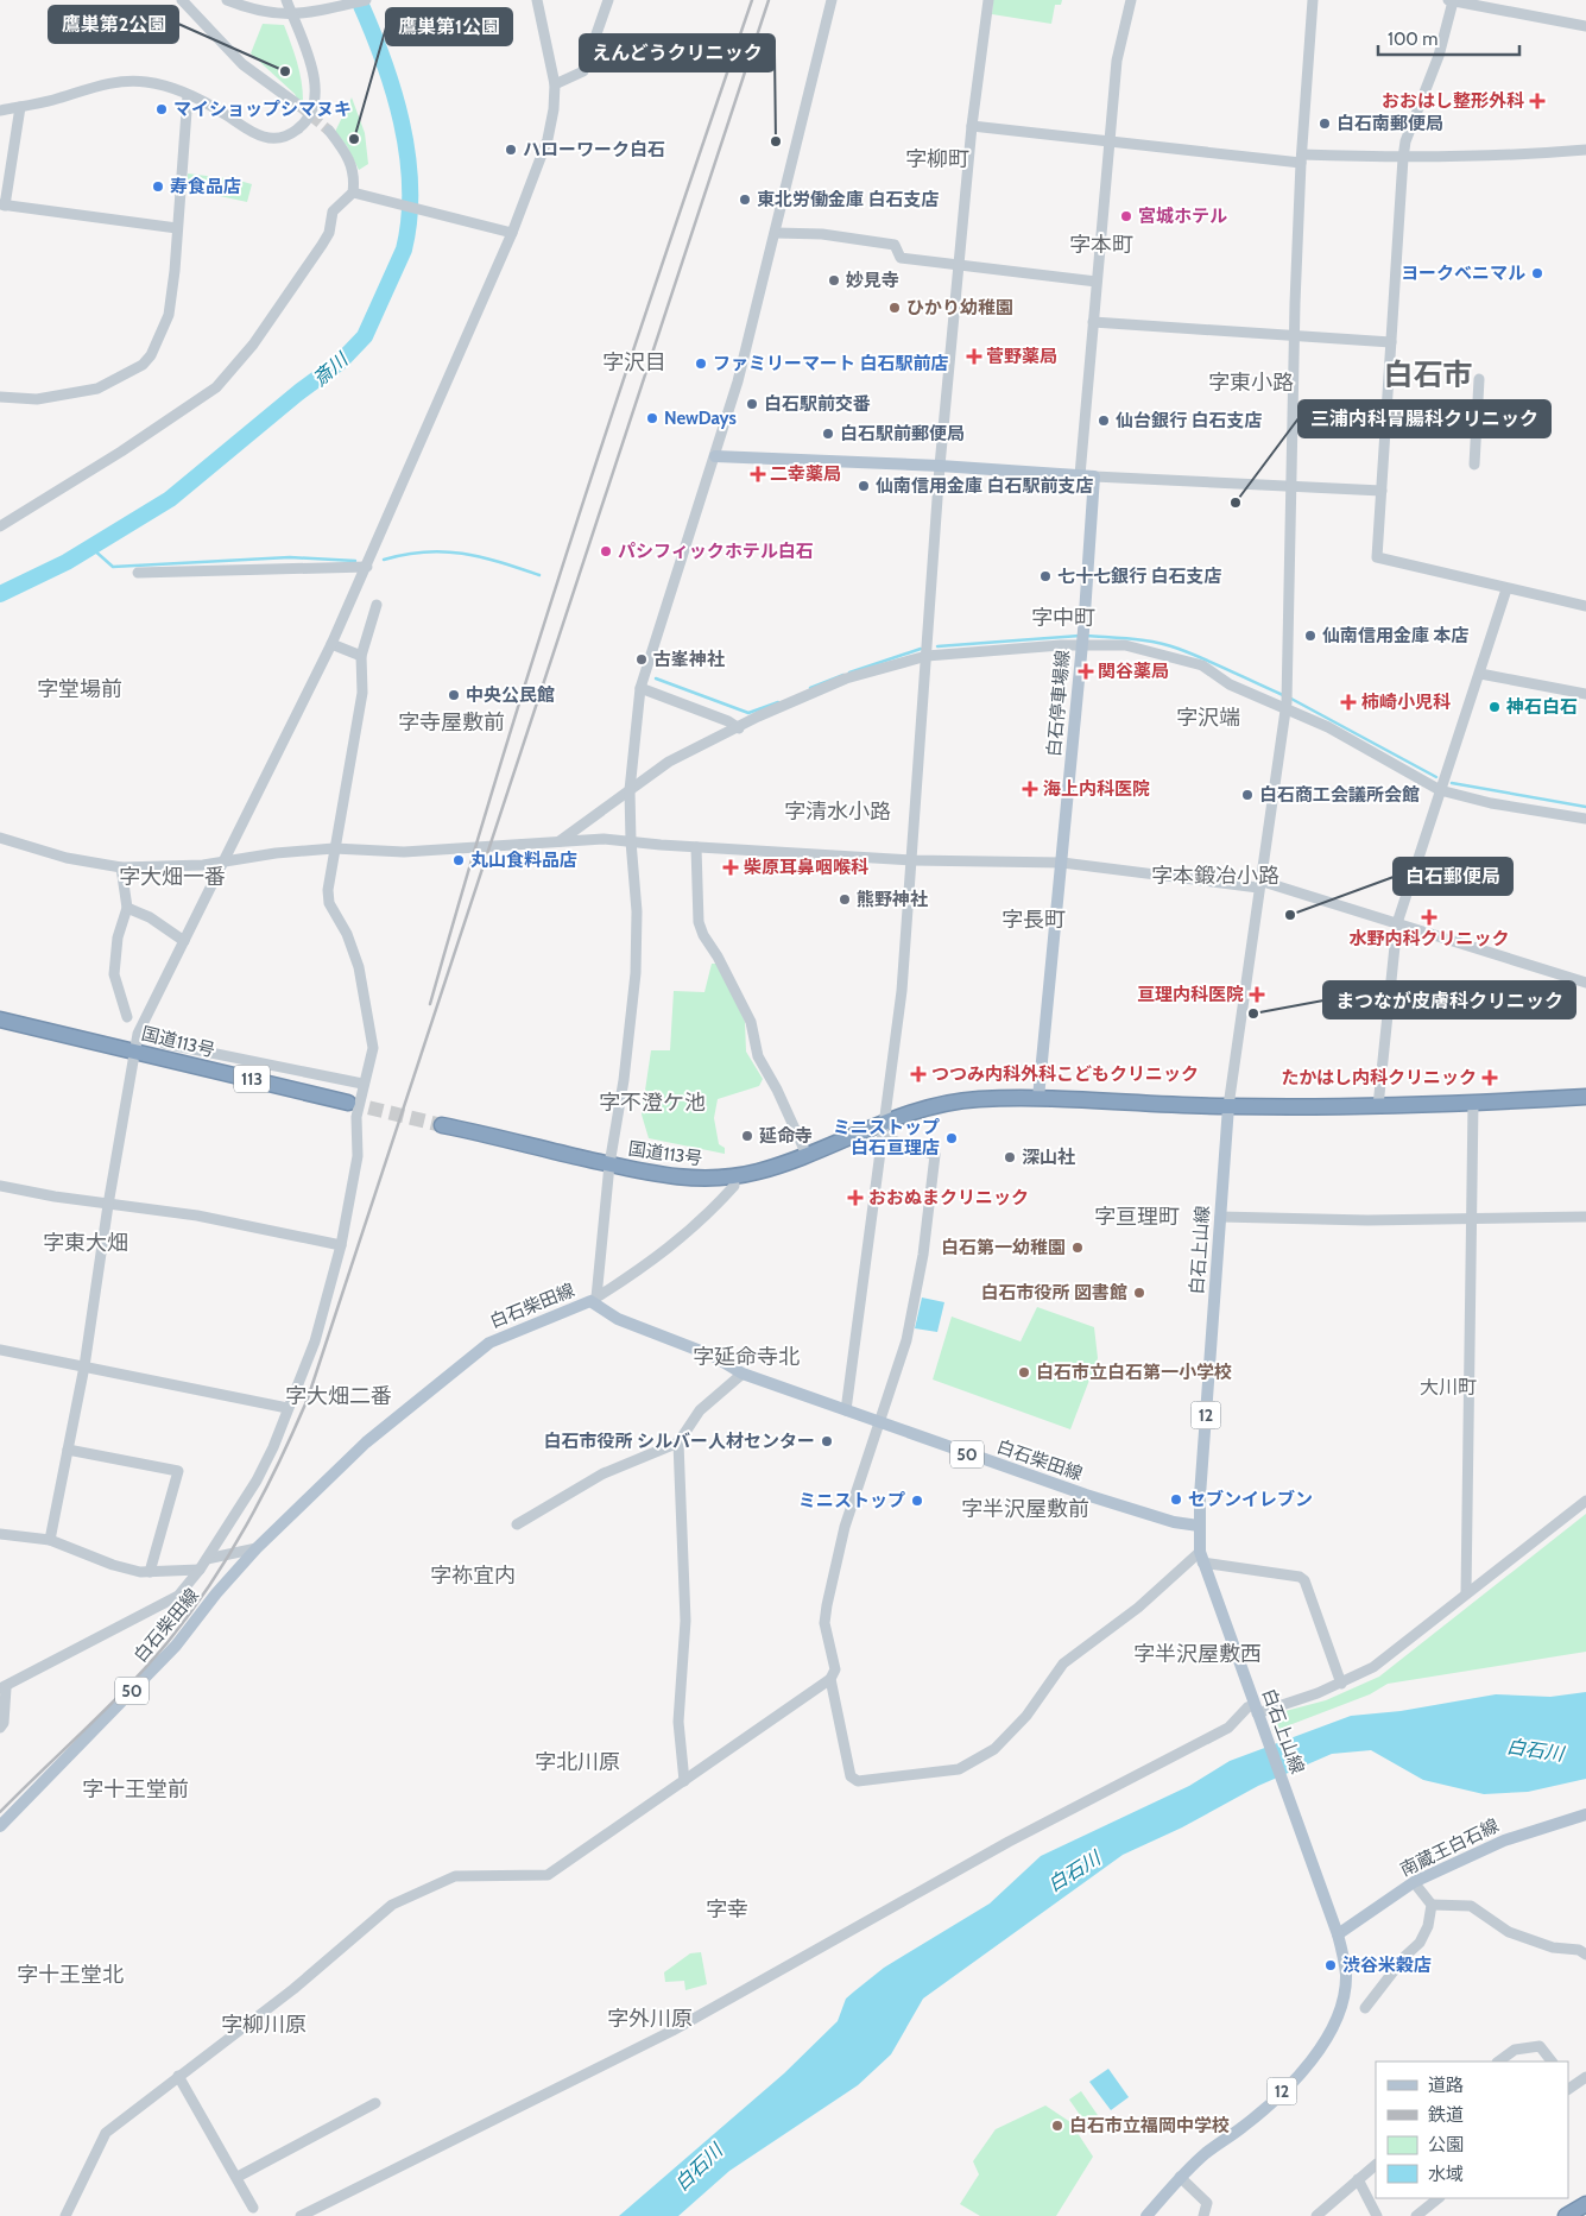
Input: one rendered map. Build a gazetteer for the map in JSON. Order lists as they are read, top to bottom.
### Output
{
  "streets": {
    "highway": ["国道113号", "113"],
    "main road": [
      "白石停車場線",
      "白石上山線",
      "白石柴田線",
      "12",
      "50",
      "南蔵王白石線"
    ]
  },
  "crossings": [
    ["白石停車場線", "国道113号"],
    ["国道113号", "白石上山線"],
    ["白石上山線", "白石柴田線"],
    ["白石上山線", "南蔵王白石線"]
  ],
  "districts": [
    "字柳町",
    "字本町",
    "字沢目",
    "白石市",
    "字東小路",
    "字中町",
    "字堂場前",
    "字沢端",
    "字寺屋敷前",
    "字清水小路",
    "字本鍛冶小路",
    "字大畑一番",
    "字長町",
    "字不澄ケ池",
    "字亘理町",
    "字東大畑",
    "字延命寺北",
    "大川町",
    "字大畑二番",
    "字半沢屋敷前",
    "字祢宜内",
    "字半沢屋敷西",
    "字北川原",
    "字十王堂前",
    "字幸",
    "字十王堂北",
    "字外川原",
    "字柳川原"
  ],
  "water": ["斎川", "白石川"],
  "places": {
    "other": [
      "鷹巣第2公園",
      "マイショップシマヌキ",
      "白石南郵便局",
      "鷹巣第1公園",
      "えんどうクリニック",
      "ハローワーク白石",
      "寿食品店",
      "東北労働金庫 白石支店",
      "宮城ホテル",
      "ヨークベニマル",
      "妙見寺",
      "ひかり幼稚園",
      "ファミリーマート 白石駅前店",
      "白石駅前交番",
      "NewDays",
      "仙台銀行 白石支店",
      "白石駅前郵便局",
      "仙南信用金庫 白石駅前支店",
      "三浦内科胃腸科クリニック",
      "パシフィックホテル白石",
      "七十七銀行 白石支店",
      "仙南信用金庫 本店",
      "古峯神社",
      "中央公民館",
      "神石白石",
      "白石商工会議所会館",
      "丸山食料品店",
      "熊野神社",
      "白石郵便局",
      "まつなが皮膚科クリニック",
      "延命寺",
      "ミニストップ 白石亘理店",
      "深山社",
      "白石第一幼稚園",
      "白石市役所 図書館",
      "白石市立白石第一小学校",
      "白石市役所 シルバー人材センター",
      "セブンイレブン",
      "ミニストップ",
      "渋谷米穀店",
      "白石市立福岡中学校"
    ],
    "health": [
      "おおはし整形外科",
      "菅野薬局",
      "二幸薬局",
      "関谷薬局",
      "柿崎小児科",
      "海上内科医院",
      "柴原耳鼻咽喉科",
      "水野内科クリニック",
      "亘理内科医院",
      "つつみ内科外科こどもクリニック",
      "たかはし内科クリニック",
      "おおぬまクリニック"
    ]
  },
  "legend": [
    "道路",
    "鉄道",
    "公園",
    "水域"
  ],
  "scale_bar": "100 m"
}
